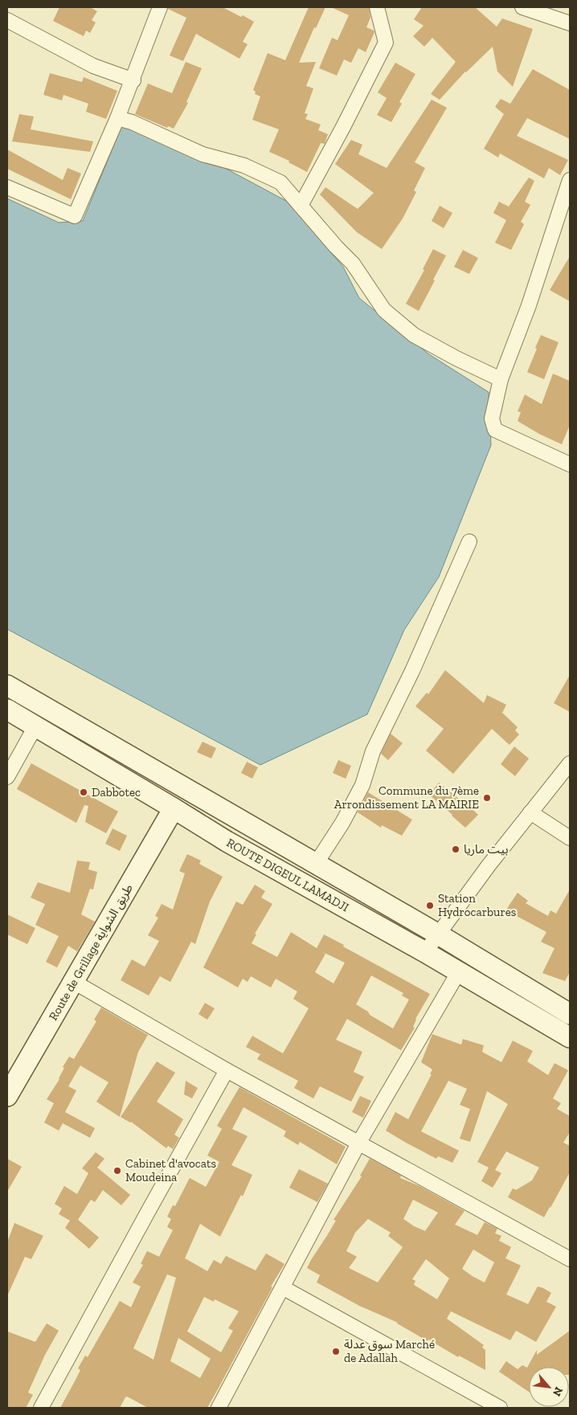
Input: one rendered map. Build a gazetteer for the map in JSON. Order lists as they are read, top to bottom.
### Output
{
  "streets": {
    "main road": ["ROUTE DIGEUL LAMADJI", "Route de Grillage طريق الشواية"]
  },
  "crossings": [
    ["ROUTE DIGEUL LAMADJI", "Route de Grillage طريق الشواية"]
  ],
  "places": [
    "Dabbotec",
    "Commune du 7ème Arrondissement LA MAIRIE",
    "بيت ماريا",
    "Station Hydrocarbures",
    "Cabinet d'avocats Moudeina",
    "سوق عدلة Marché de Adallah"
  ],
  "north": "bottom right"
}
